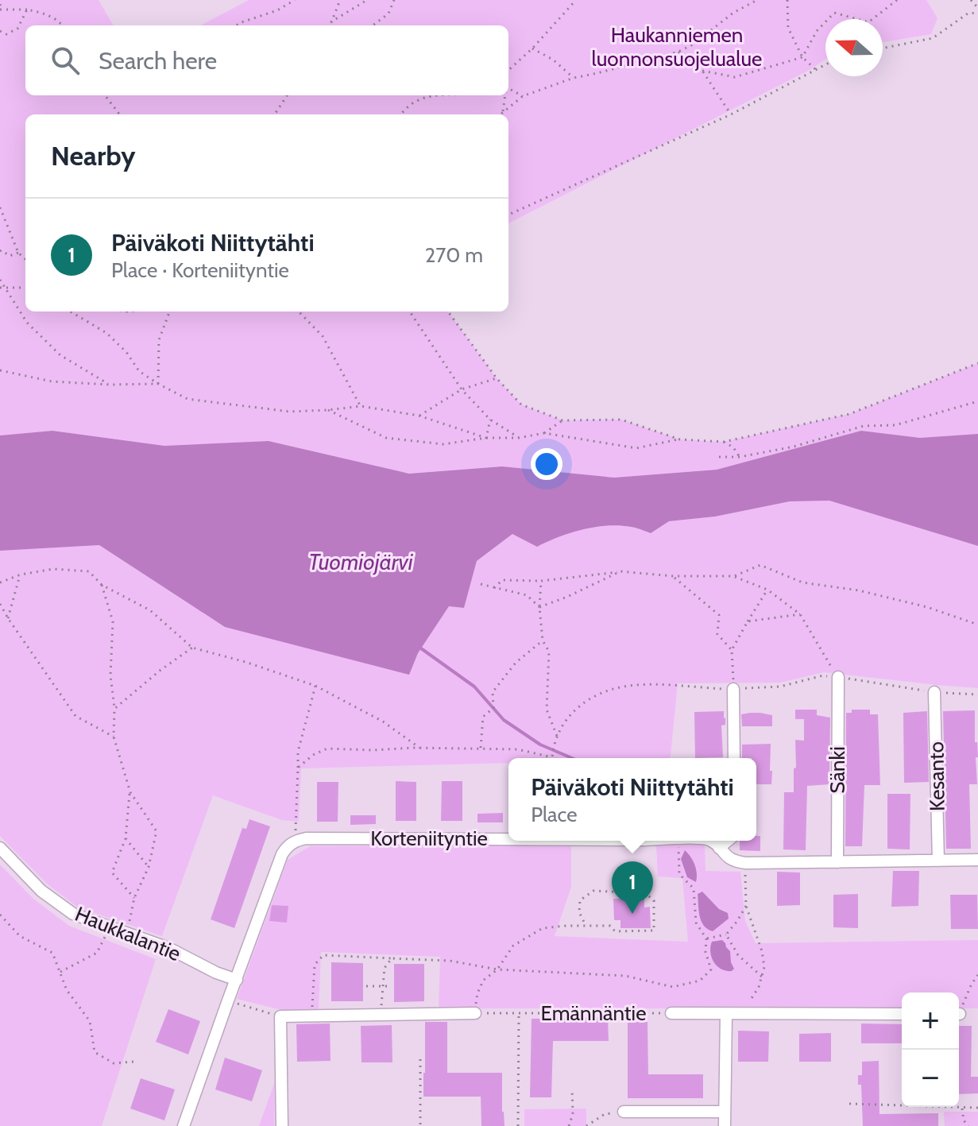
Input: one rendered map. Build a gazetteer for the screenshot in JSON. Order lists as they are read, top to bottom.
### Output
{
  "streets": {
    "street": [
      "Sänki",
      "Kesanto",
      "Korteniityntie",
      "Haukkalantie",
      "Emännäntie"
    ]
  },
  "crossings": [
    ["Sänki", "Korteniityntie"],
    ["Kesanto", "Korteniityntie"],
    ["Korteniityntie", "Haukkalantie"]
  ],
  "water": ["Tuomiojärvi"],
  "parks": ["Haukanniemen luonnonsuojelualue"],
  "north": "left",
  "page": {
    "search": "Search here",
    "heading": "Nearby",
    "list": [
      {
        "mark": "1",
        "name": "Päiväkoti Niittytähti",
        "note": "Place · Korteniityntie",
        "value": "270 m"
      }
    ],
    "popup": ["Päiväkoti Niittytähti", "Place"],
    "pins": "1",
    "map_buttons": ["+", "−"]
  }
}
